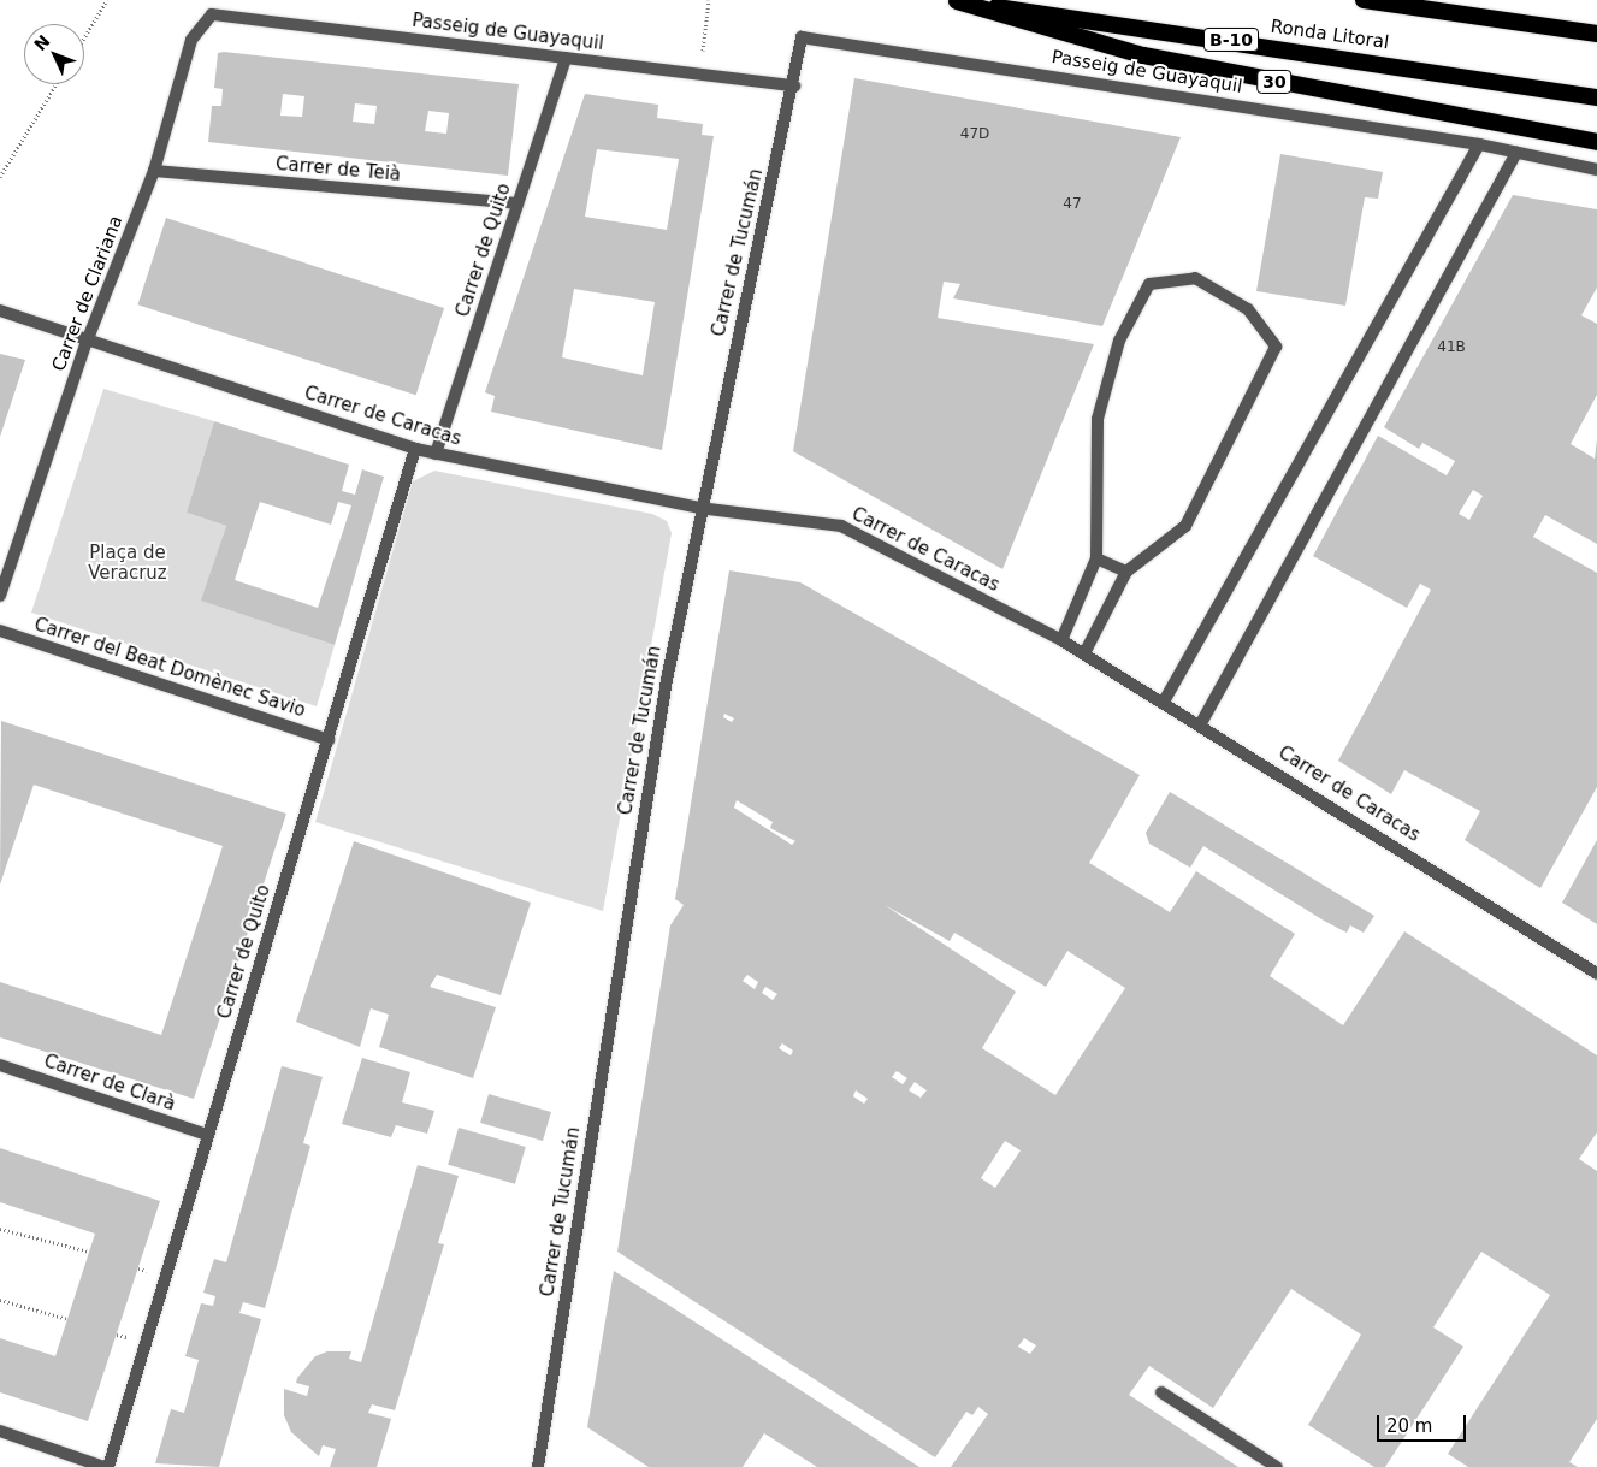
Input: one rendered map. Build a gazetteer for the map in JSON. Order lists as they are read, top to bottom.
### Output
{
  "streets": {
    "highway": ["Ronda Litoral", "B-10", "30"],
    "street": [
      "Passeig de Guayaquil",
      "Carrer de Teià",
      "Carrer de Quito",
      "Carrer de Tucumán",
      "Carrer de Clariana",
      "Carrer de Caracas",
      "Carrer del Beat Domènec Savio",
      "Carrer de Clarà"
    ]
  },
  "crossings": [
    ["Passeig de Guayaquil", "Carrer de Quito"],
    ["Passeig de Guayaquil", "Carrer de Tucumán"],
    ["Passeig de Guayaquil", "Carrer de Clariana"],
    ["Ronda Litoral", "30"],
    ["Carrer de Teià", "Carrer de Quito"],
    ["Carrer de Teià", "Carrer de Clariana"],
    ["Carrer de Quito", "Carrer de Caracas"],
    ["Carrer de Quito", "Carrer del Beat Domènec Savio"],
    ["Carrer de Quito", "Carrer de Clarà"],
    ["Carrer de Tucumán", "Carrer de Caracas"],
    ["Carrer de Clariana", "Carrer de Caracas"]
  ],
  "parks": ["Plaça de Veracruz"],
  "house_numbers": ["47D", "47", "41B"],
  "scale_bar": "20 m",
  "north": "top left"
}
